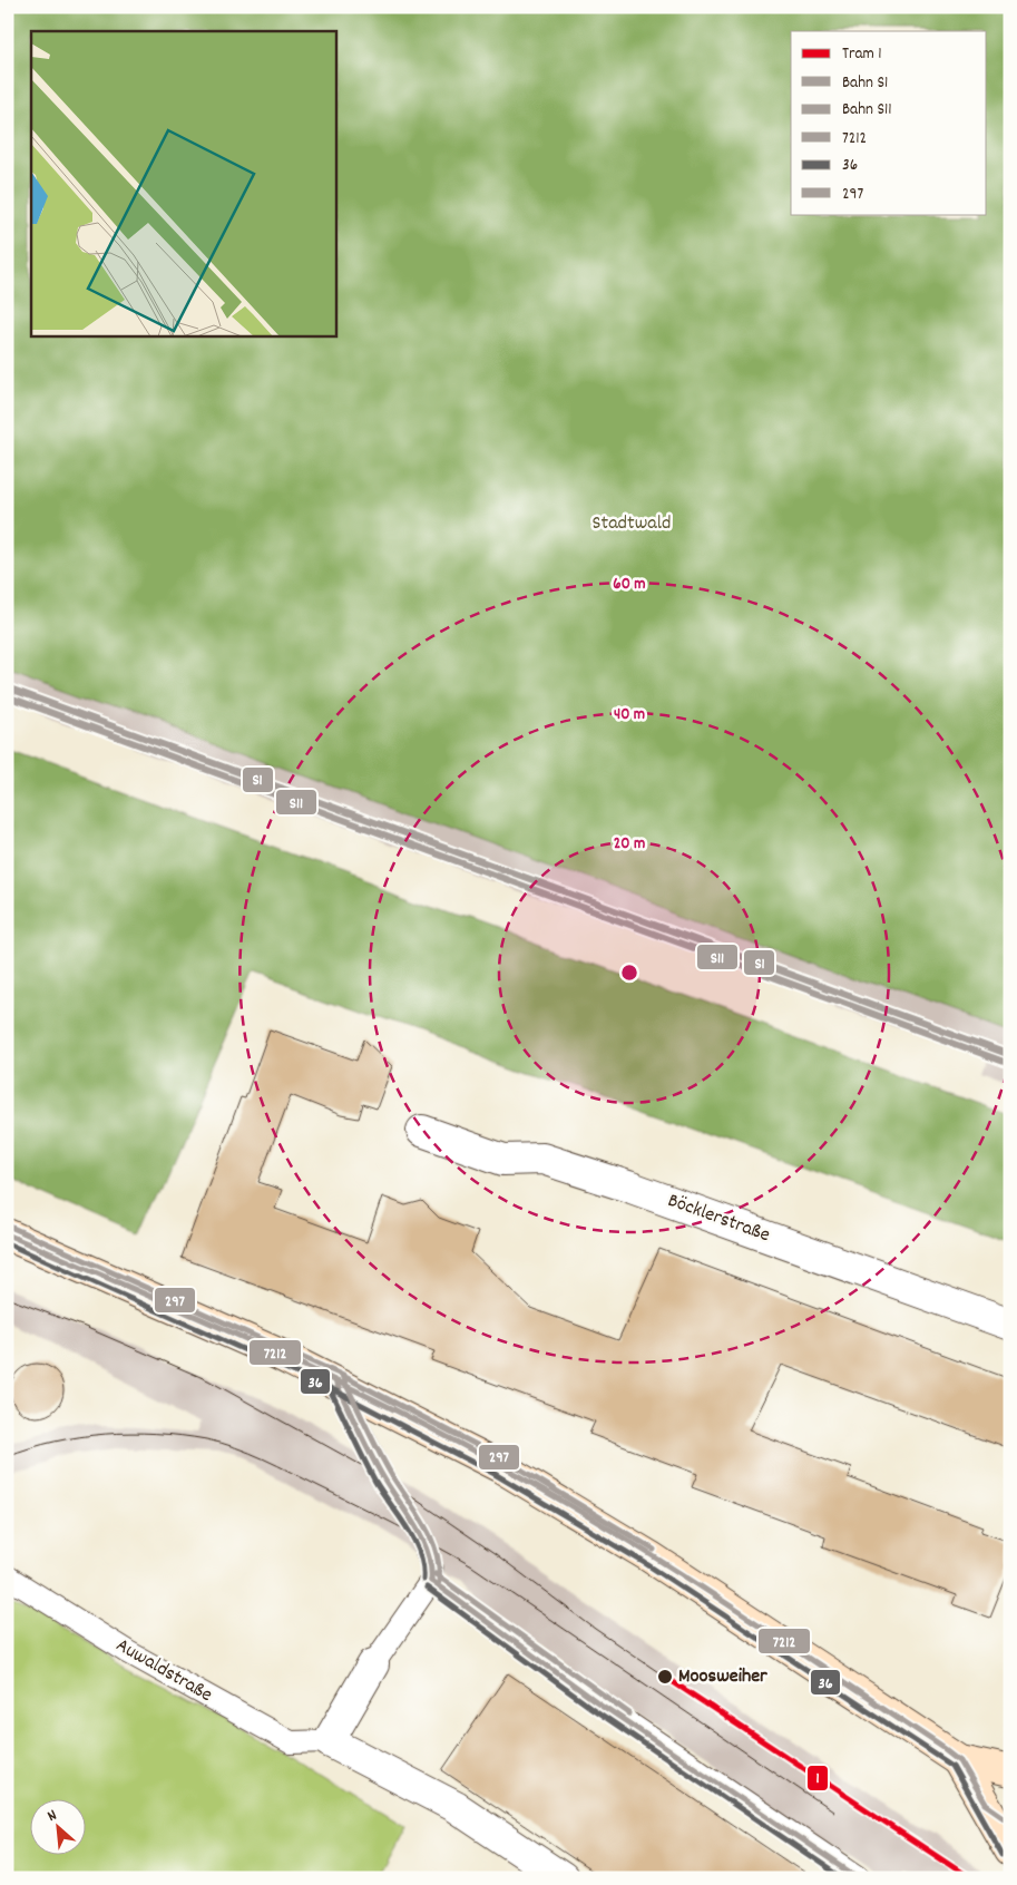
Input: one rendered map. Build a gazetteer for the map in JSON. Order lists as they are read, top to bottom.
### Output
{
  "streets": {
    "street": ["Böcklerstraße", "Auwaldstraße"]
  },
  "parks": ["Stadtwald"],
  "places": ["Moosweiher"],
  "lines": [
    "rail line S1",
    "rail line S11",
    "transit line 297",
    "transit line 7212",
    "transit line 36",
    "tram line 1"
  ],
  "legend": [
    "Tram 1",
    "Bahn S1",
    "Bahn S11",
    "7212",
    "36",
    "297"
  ],
  "north": "top left",
  "rings": ["60 m", "40 m", "20 m"]
}
